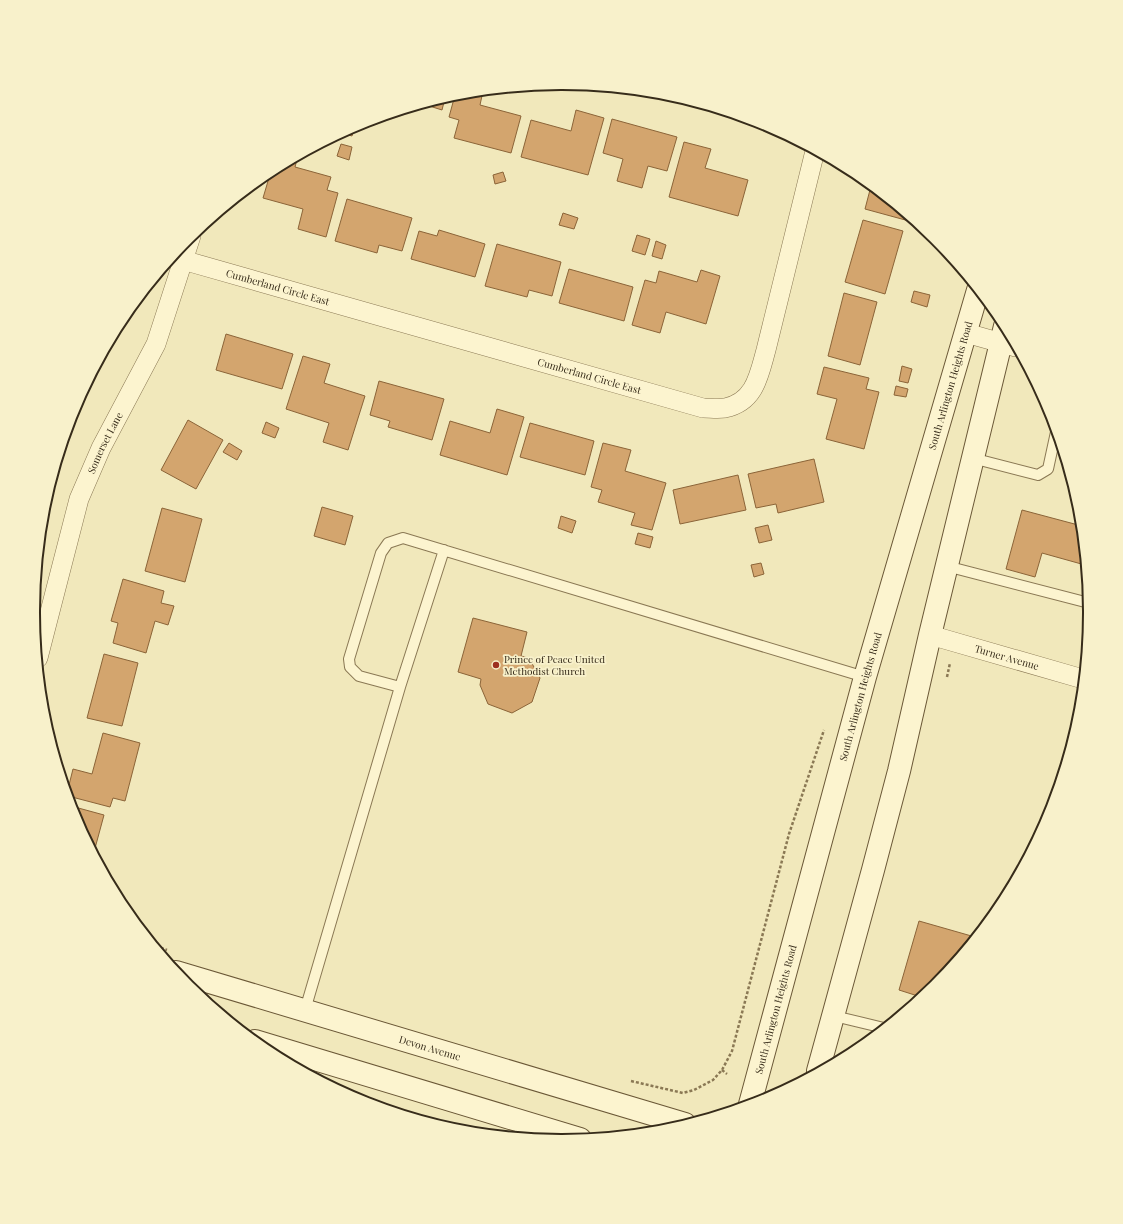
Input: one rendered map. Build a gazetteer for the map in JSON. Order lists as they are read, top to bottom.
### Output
{
  "streets": {
    "main road": ["South Arlington Heights Road", "Devon Avenue"],
    "street": ["Cumberland Circle East", "Somerset Lane", "Turner Avenue"]
  },
  "crossings": [
    ["Cumberland Circle East", "Somerset Lane"]
  ],
  "places": ["Prince of Peace United Methodist Church"]
}
